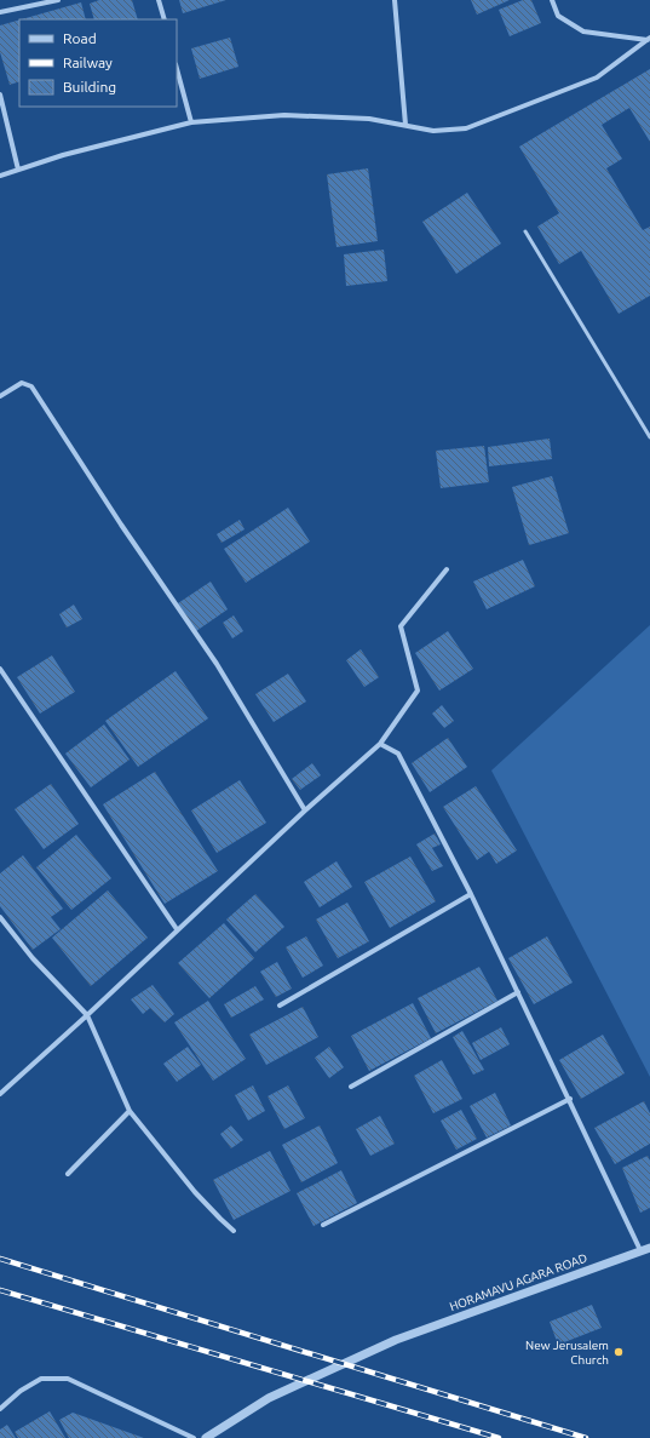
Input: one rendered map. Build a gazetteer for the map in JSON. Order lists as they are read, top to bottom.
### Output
{
  "streets": {
    "street": ["HORAMAVU AGARA ROAD"]
  },
  "places": ["New Jerusalem Church"],
  "legend": ["Road", "Railway", "Building"]
}
